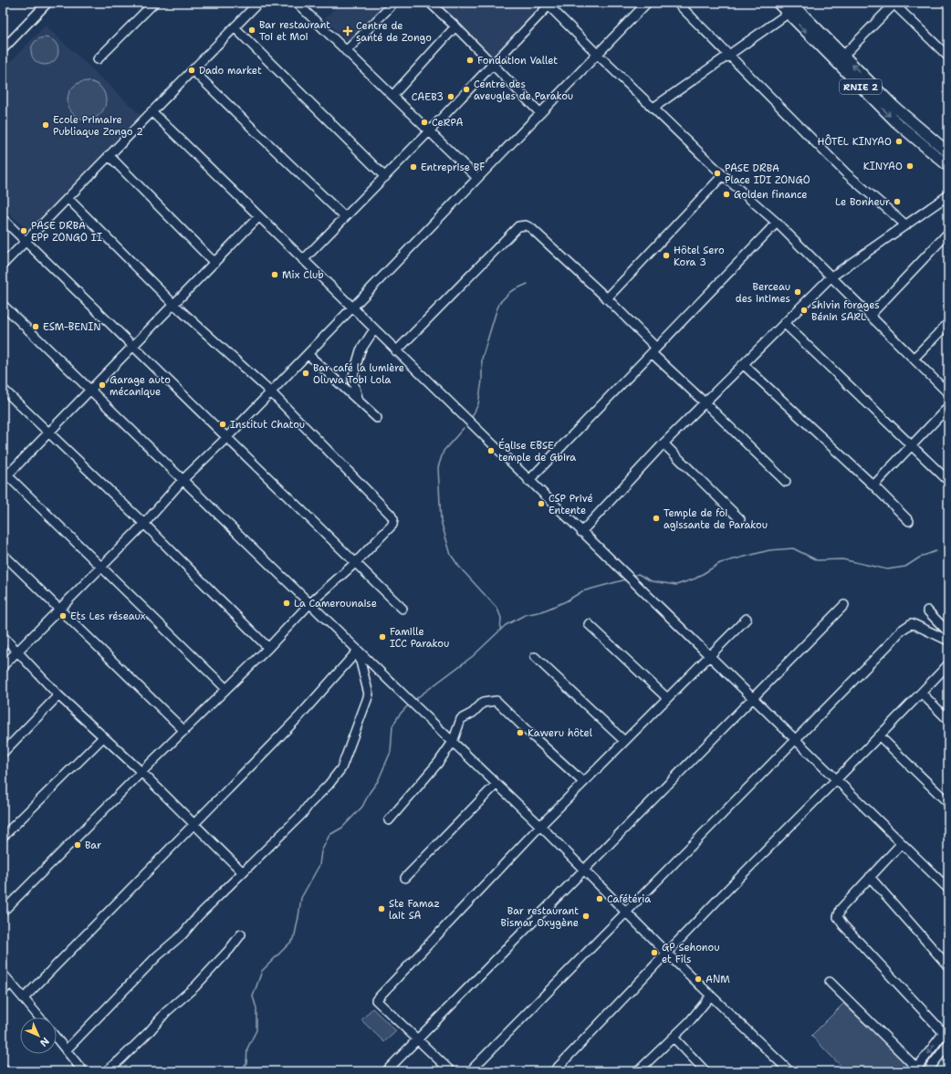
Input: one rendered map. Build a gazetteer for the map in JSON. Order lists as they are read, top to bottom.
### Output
{
  "streets": {
    "main road": ["RNIE 2"]
  },
  "places": {
    "other": [
      "Bar restaurant Toi et Moi",
      "Fondation Vallet",
      "Dado market",
      "Centre des aveugles de Parakou",
      "CAEB3",
      "CeRPA",
      "Ecole Primaire Publiaque Zongo 2",
      "HÔTEL KINYAO",
      "KINYAO",
      "Entreprise BF",
      "PASE DRBA Place IDI ZONGO",
      "Golden finance",
      "Le Bonheur",
      "PASE DRBA EPP ZONGO II",
      "Hôtel Sero Kora 3",
      "Mix Club",
      "Berceau des intimes",
      "Shivin forages Bénin SARL",
      "ESM-BENIN",
      "Bar café la lumière Oluwa Tobi Lola",
      "Garage auto mécanique",
      "Institut Chatou",
      "Église EBSE temple de Gbira",
      "CSP Privé Entente",
      "Temple de foi agissante de Parakou",
      "La Camerounaise",
      "Ets Les réseaux",
      "Famille ICC Parakou",
      "Kaweru hôtel",
      "Bar",
      "Cafétéria",
      "Ste Famaz lait SA",
      "Bar restaurant Bismar Oxygène",
      "GP Sehonou et Fils",
      "ANM"
    ],
    "health": ["Centre de santé de Zongo"]
  },
  "north": "bottom right"
}
